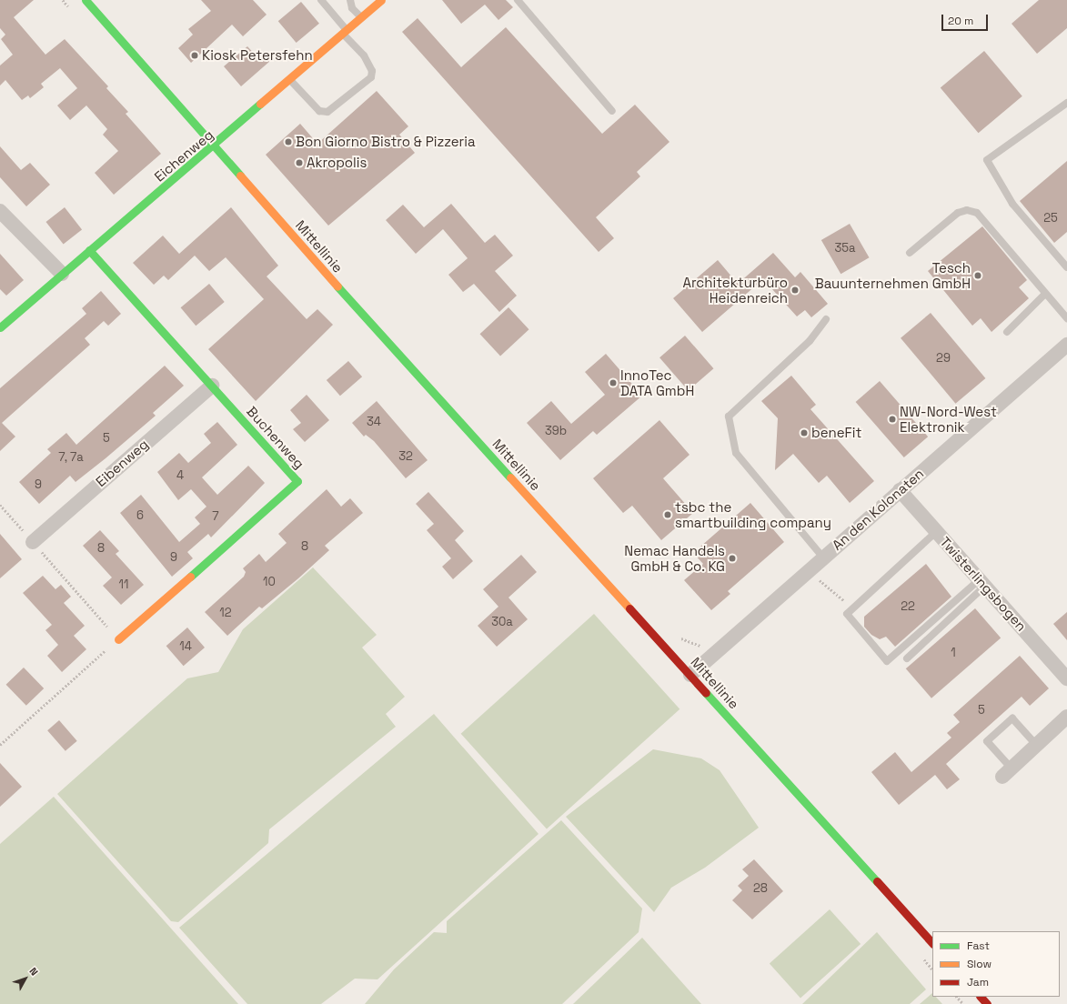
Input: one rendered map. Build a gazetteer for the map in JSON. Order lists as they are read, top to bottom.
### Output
{
  "streets": {
    "street": [
      "Eichenweg",
      "Mittellinie",
      "Buchenweg",
      "Eibenweg",
      "An den Kolonaten",
      "Twisterlingsbogen"
    ]
  },
  "crossings": [
    ["Eichenweg", "Mittellinie"],
    ["Eichenweg", "Buchenweg"],
    ["Mittellinie", "An den Kolonaten"],
    ["Buchenweg", "Eibenweg"],
    ["An den Kolonaten", "Twisterlingsbogen"]
  ],
  "places": [
    "Kiosk Petersfehn",
    "Bon Giorno Bistro & Pizzeria",
    "Akropolis",
    "Tesch Bauunternehmen GmbH",
    "Architekturbüro Heidenreich",
    "InnoTec DATA GmbH",
    "NW-Nord-West Elektronik",
    "beneFit",
    "tsbc the smartbuilding company",
    "Nemac Handels GmbH & Co. KG"
  ],
  "house_numbers": [
    "25",
    "35a",
    "29",
    "34",
    "39b",
    "5",
    "32",
    "7, 7a",
    "4",
    "9",
    "6",
    "7",
    "8",
    "8",
    "9",
    "10",
    "11",
    "22",
    "12",
    "30a",
    "14",
    "1",
    "5",
    "28"
  ],
  "legend": ["Fast", "Slow", "Jam"],
  "scale_bar": "20 m",
  "north": "top right"
}
